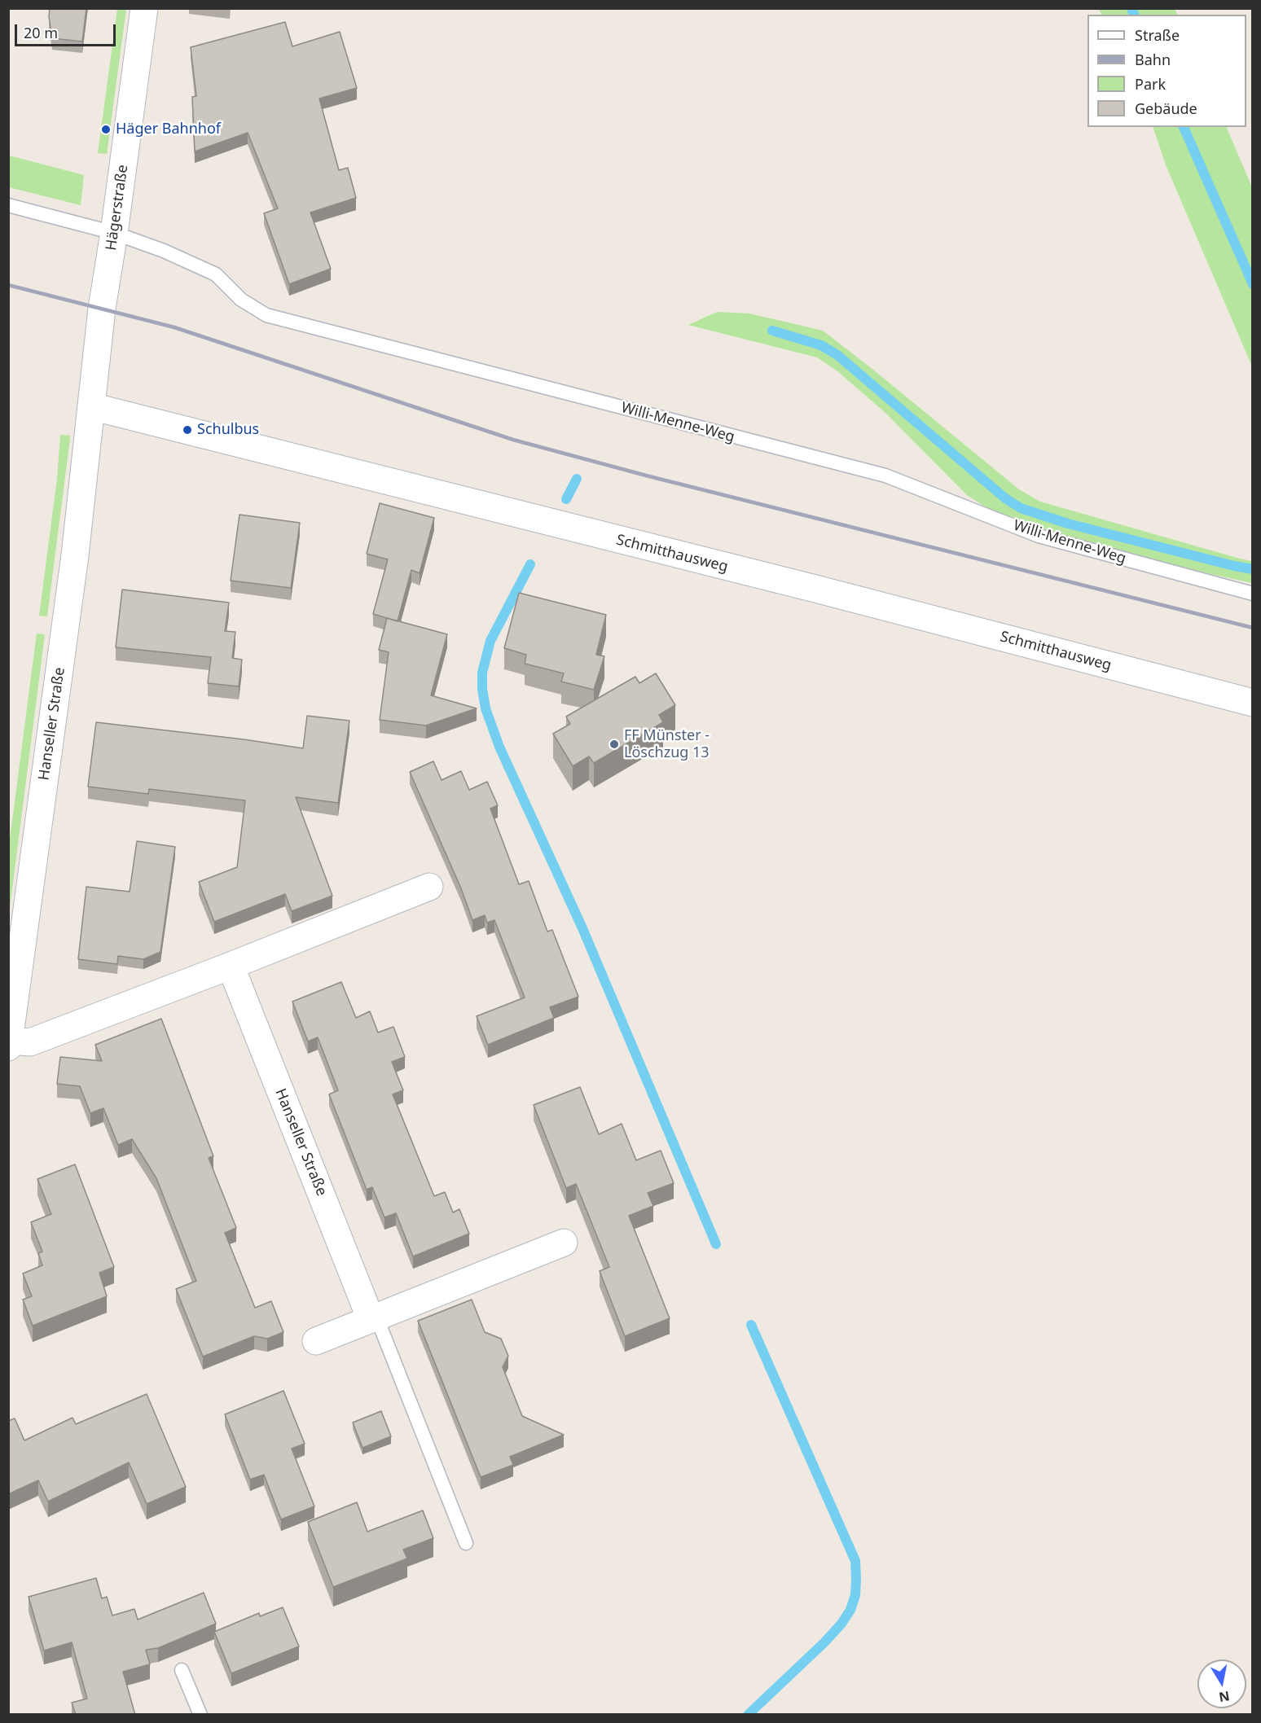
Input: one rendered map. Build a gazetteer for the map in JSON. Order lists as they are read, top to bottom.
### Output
{
  "streets": {
    "street": ["Hägerstraße", "Schmitthausweg", "Hanseller Straße"],
    "lane": ["Willi-Menne-Weg"]
  },
  "crossings": [
    ["Hägerstraße", "Willi-Menne-Weg"],
    ["Hägerstraße", "Schmitthausweg"],
    ["Hägerstraße", "Hanseller Straße"],
    ["Schmitthausweg", "Hanseller Straße"]
  ],
  "places": ["Häger Bahnhof", "Schulbus", "FF Münster - Löschzug 13"],
  "legend": [
    "Straße",
    "Bahn",
    "Park",
    "Gebäude"
  ],
  "scale_bar": "20 m",
  "north": "bottom"
}
